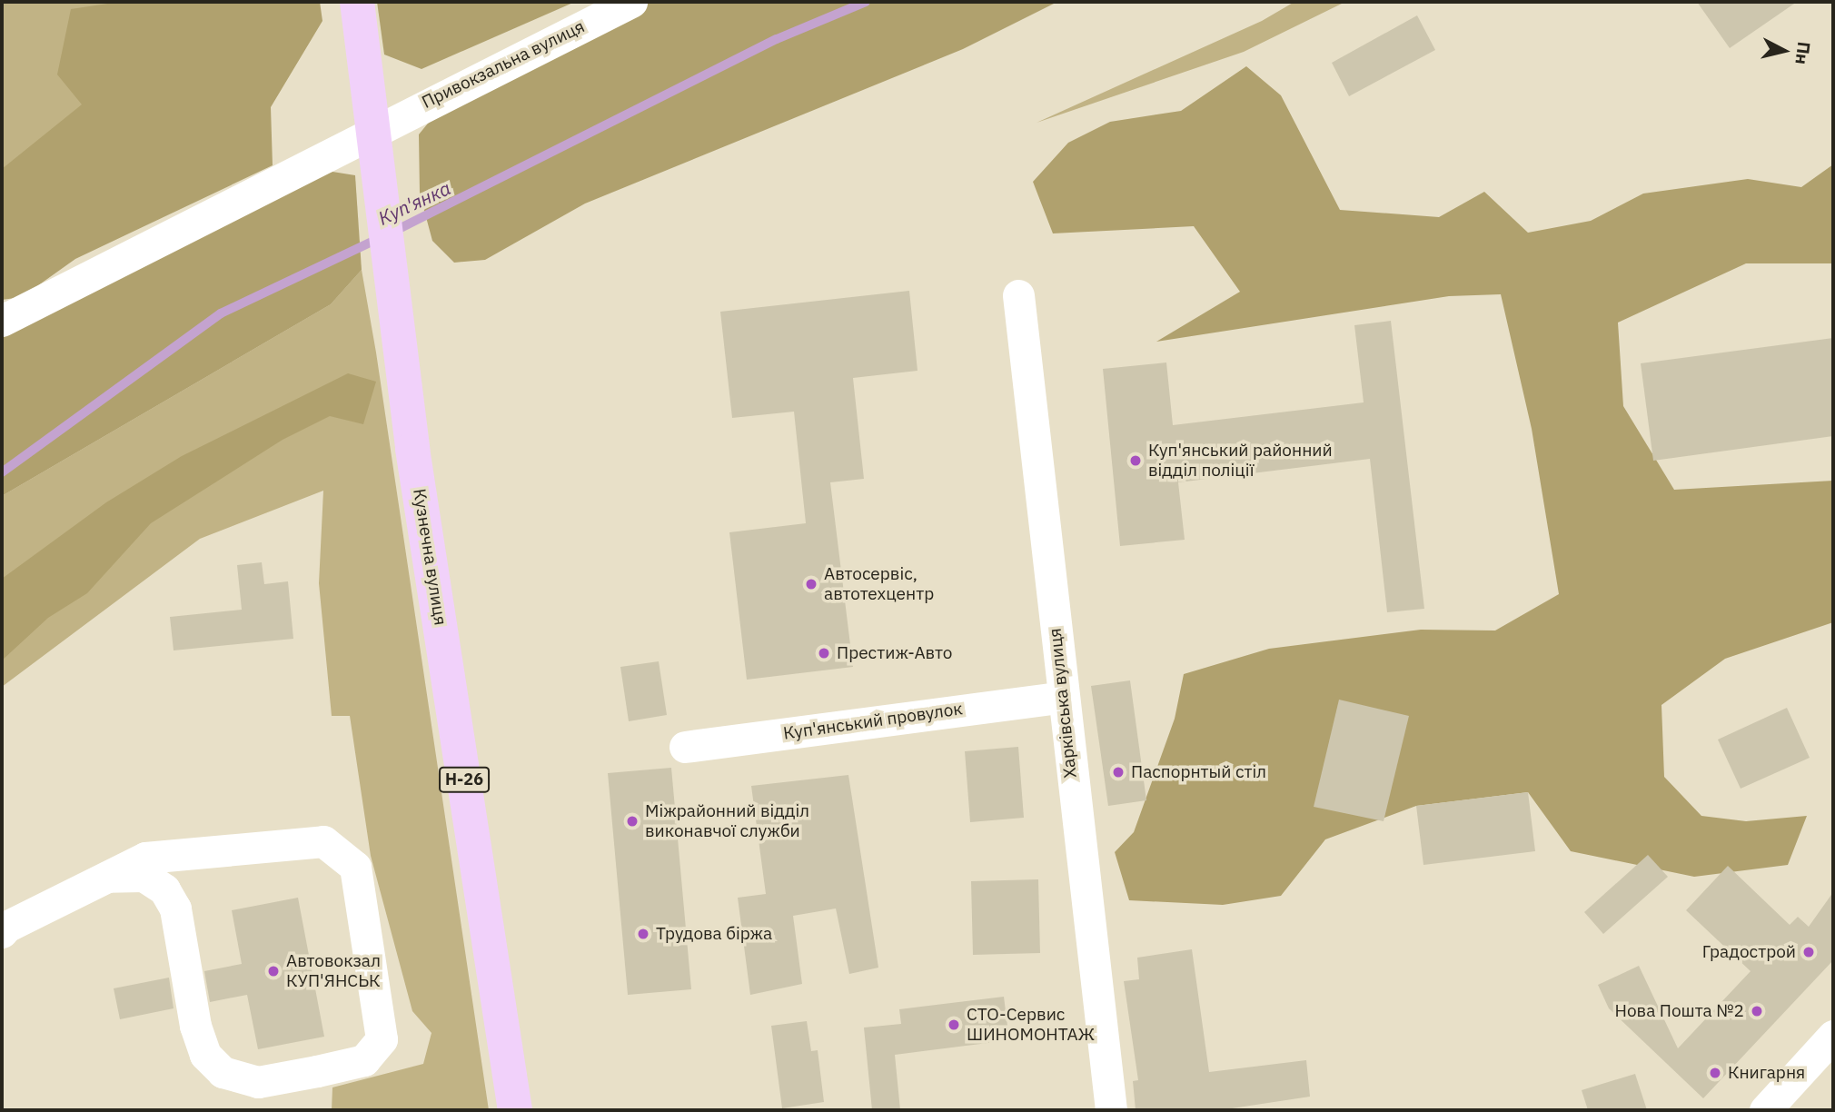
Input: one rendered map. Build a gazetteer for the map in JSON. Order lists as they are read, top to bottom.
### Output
{
  "streets": {
    "main road": ["Кузнечна вулиця", "Н-26"],
    "street": ["Привокзальна вулиця", "Харківська вулиця", "Куп'янський провулок"]
  },
  "crossings": [
    ["Харківська вулиця", "Куп'янський провулок"]
  ],
  "water": ["Куп'янка"],
  "places": [
    "Куп'янський районний відділ поліції",
    "Автосервіс, автотехцентр",
    "Престиж-Авто",
    "Паспорнтый стіл",
    "Міжрайонний відділ виконавчої служби",
    "Трудова біржа",
    "Градострой",
    "Автовокзал КУП'ЯНСЬК",
    "Нова Пошта №2",
    "СТО-Сервис ШИНОМОНТАЖ",
    "Книгарня"
  ],
  "north": "right"
}
